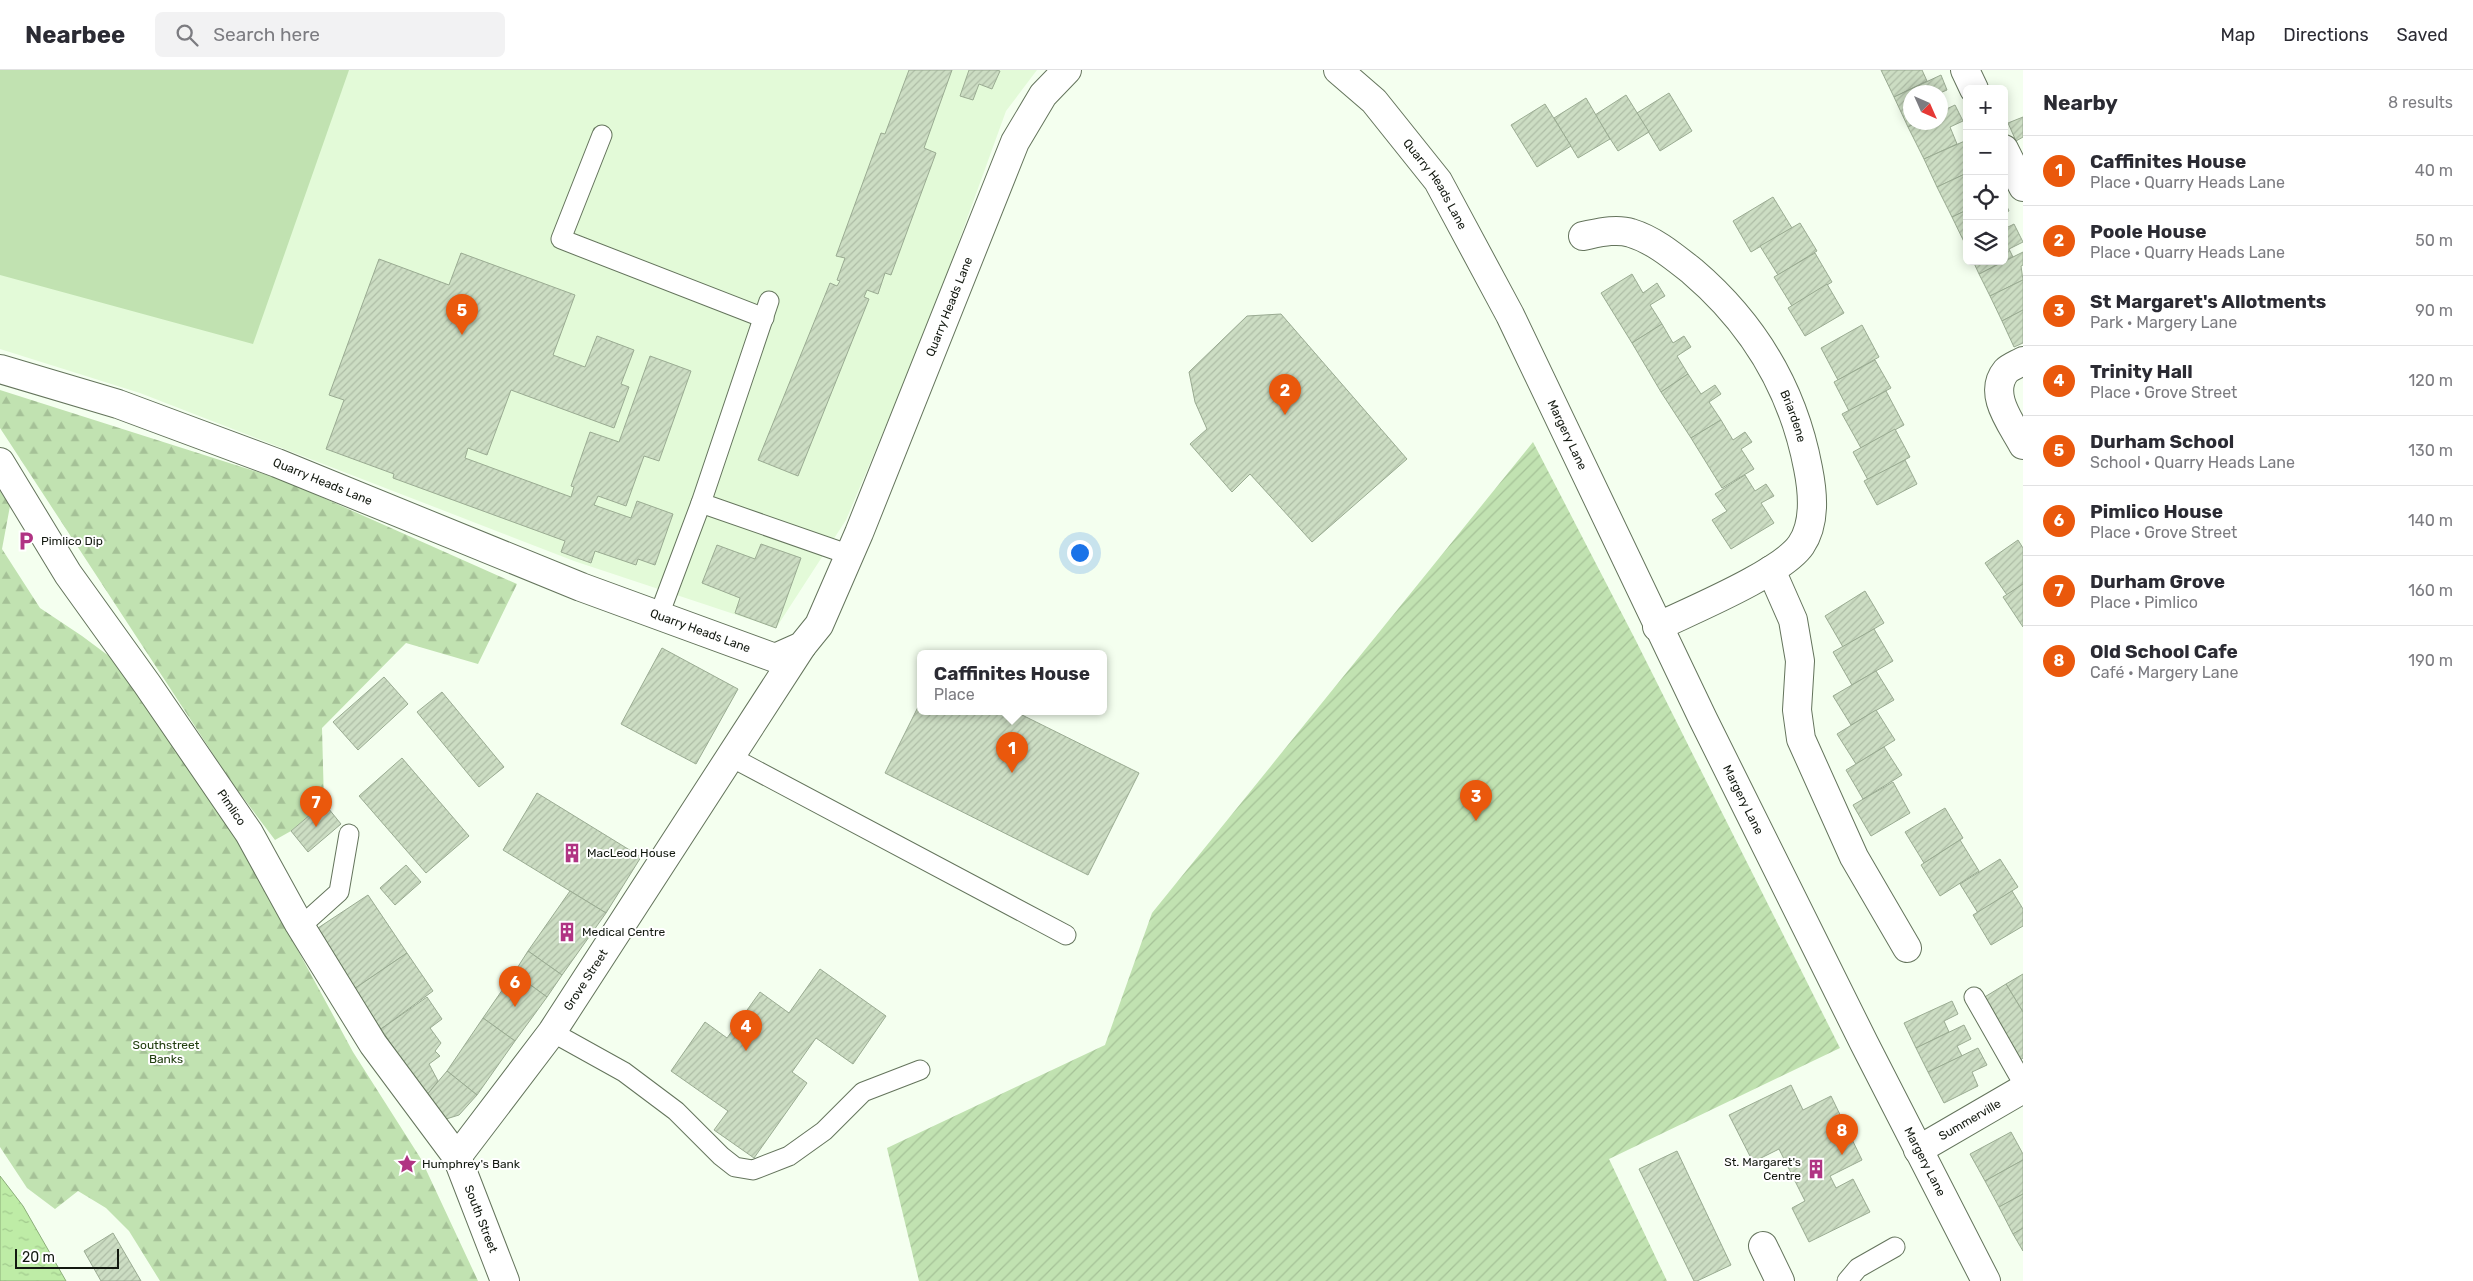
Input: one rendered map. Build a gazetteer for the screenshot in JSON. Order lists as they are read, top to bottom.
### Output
{
  "streets": {
    "street": [
      "Quarry Heads Lane",
      "Briardene",
      "Margery Lane",
      "Pimlico",
      "Grove Street",
      "Summerville",
      "South Street"
    ]
  },
  "crossings": [
    ["Quarry Heads Lane", "Margery Lane"],
    ["Quarry Heads Lane", "Grove Street"],
    ["Briardene", "Margery Lane"],
    ["Margery Lane", "Summerville"],
    ["Pimlico", "Grove Street"],
    ["Pimlico", "South Street"],
    ["Grove Street", "South Street"]
  ],
  "parks": ["Southstreet Banks"],
  "places": {
    "parking": ["Pimlico Dip"],
    "building": ["MacLeod House", "Medical Centre", "St. Margaret's Centre"],
    "place": ["Humphrey's Bank"]
  },
  "scale_bar": "20 m",
  "north": "bottom right",
  "page": {
    "header": "Nearbee",
    "search": "Search here",
    "nav": ["Map", "Directions", "Saved"],
    "heading": ["Nearby", "8 results"],
    "map_buttons": ["+", "−"],
    "list": [
      {
        "mark": "1",
        "name": "Caffinites House",
        "note": "Place · Quarry Heads Lane",
        "value": "40 m"
      },
      {
        "mark": "2",
        "name": "Poole House",
        "note": "Place · Quarry Heads Lane",
        "value": "50 m"
      },
      {
        "mark": "3",
        "name": "St Margaret's Allotments",
        "note": "Park · Margery Lane",
        "value": "90 m"
      },
      {
        "mark": "4",
        "name": "Trinity Hall",
        "note": "Place · Grove Street",
        "value": "120 m"
      },
      {
        "mark": "5",
        "name": "Durham School",
        "note": "School · Quarry Heads Lane",
        "value": "130 m"
      },
      {
        "mark": "6",
        "name": "Pimlico House",
        "note": "Place · Grove Street",
        "value": "140 m"
      },
      {
        "mark": "7",
        "name": "Durham Grove",
        "note": "Place · Pimlico",
        "value": "160 m"
      },
      {
        "mark": "8",
        "name": "Old School Cafe",
        "note": "Café · Margery Lane",
        "value": "190 m"
      }
    ],
    "pins": [
      "5",
      "2",
      "1",
      "3",
      "7",
      "6",
      "4",
      "8"
    ],
    "popup": ["Caffinites House", "Place"],
    "scale": "20 m"
  }
}
